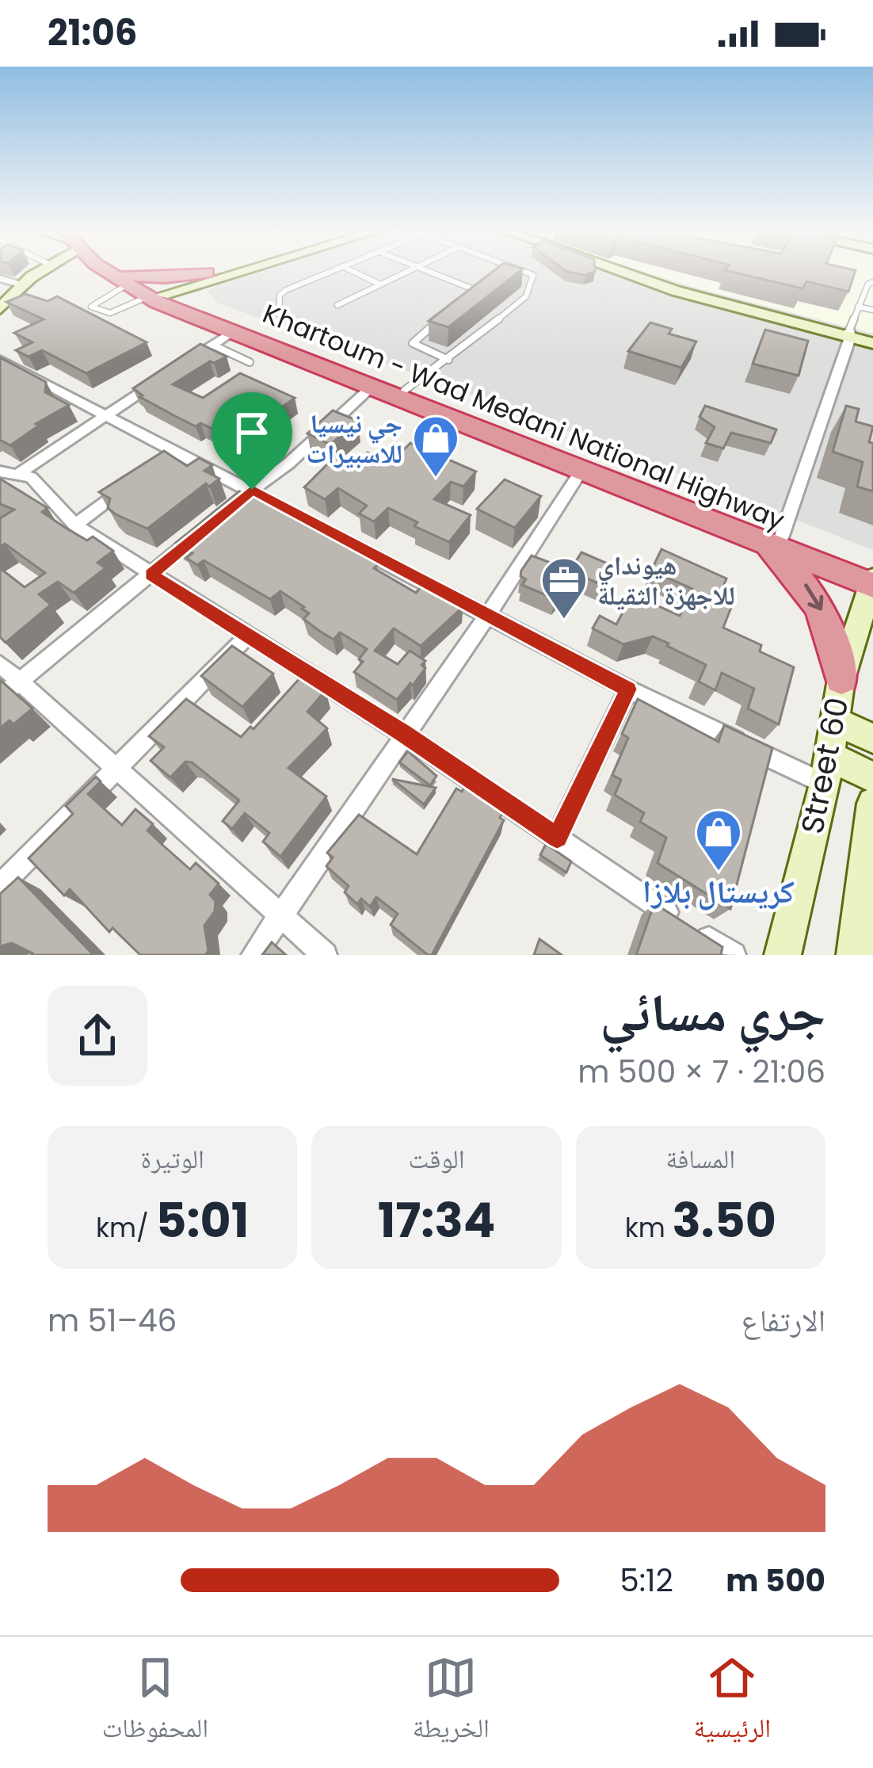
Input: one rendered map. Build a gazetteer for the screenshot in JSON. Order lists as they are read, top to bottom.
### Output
{
  "streets": {
    "highway": ["Khartoum - Wad Medani National Highway"],
    "street": ["Street 60"]
  },
  "crossings": [
    ["Khartoum - Wad Medani National Highway", "Street 60"]
  ],
  "places": {
    "shop": ["جي نيسيا للاسبيرات", "كريستال بلازا"],
    "office": ["هيونداي للاجهزة الثقيلة"]
  },
  "page": {
    "status": "21:06",
    "heading": ["جري مسائي", "21:06 · 7 × 500 m"],
    "stats": [
      ["المسافة", "3.50 km"],
      ["الوقت", "17:34"],
      ["الوتيرة", "5:01 /km"]
    ],
    "chart": ["الارتفاع", "46–51 m"],
    "list": [
      {
        "name": "500 m",
        "note": "5:12"
      }
    ],
    "tabs": ["الرئيسية", "الخريطة", "المحفوظات"]
  }
}
